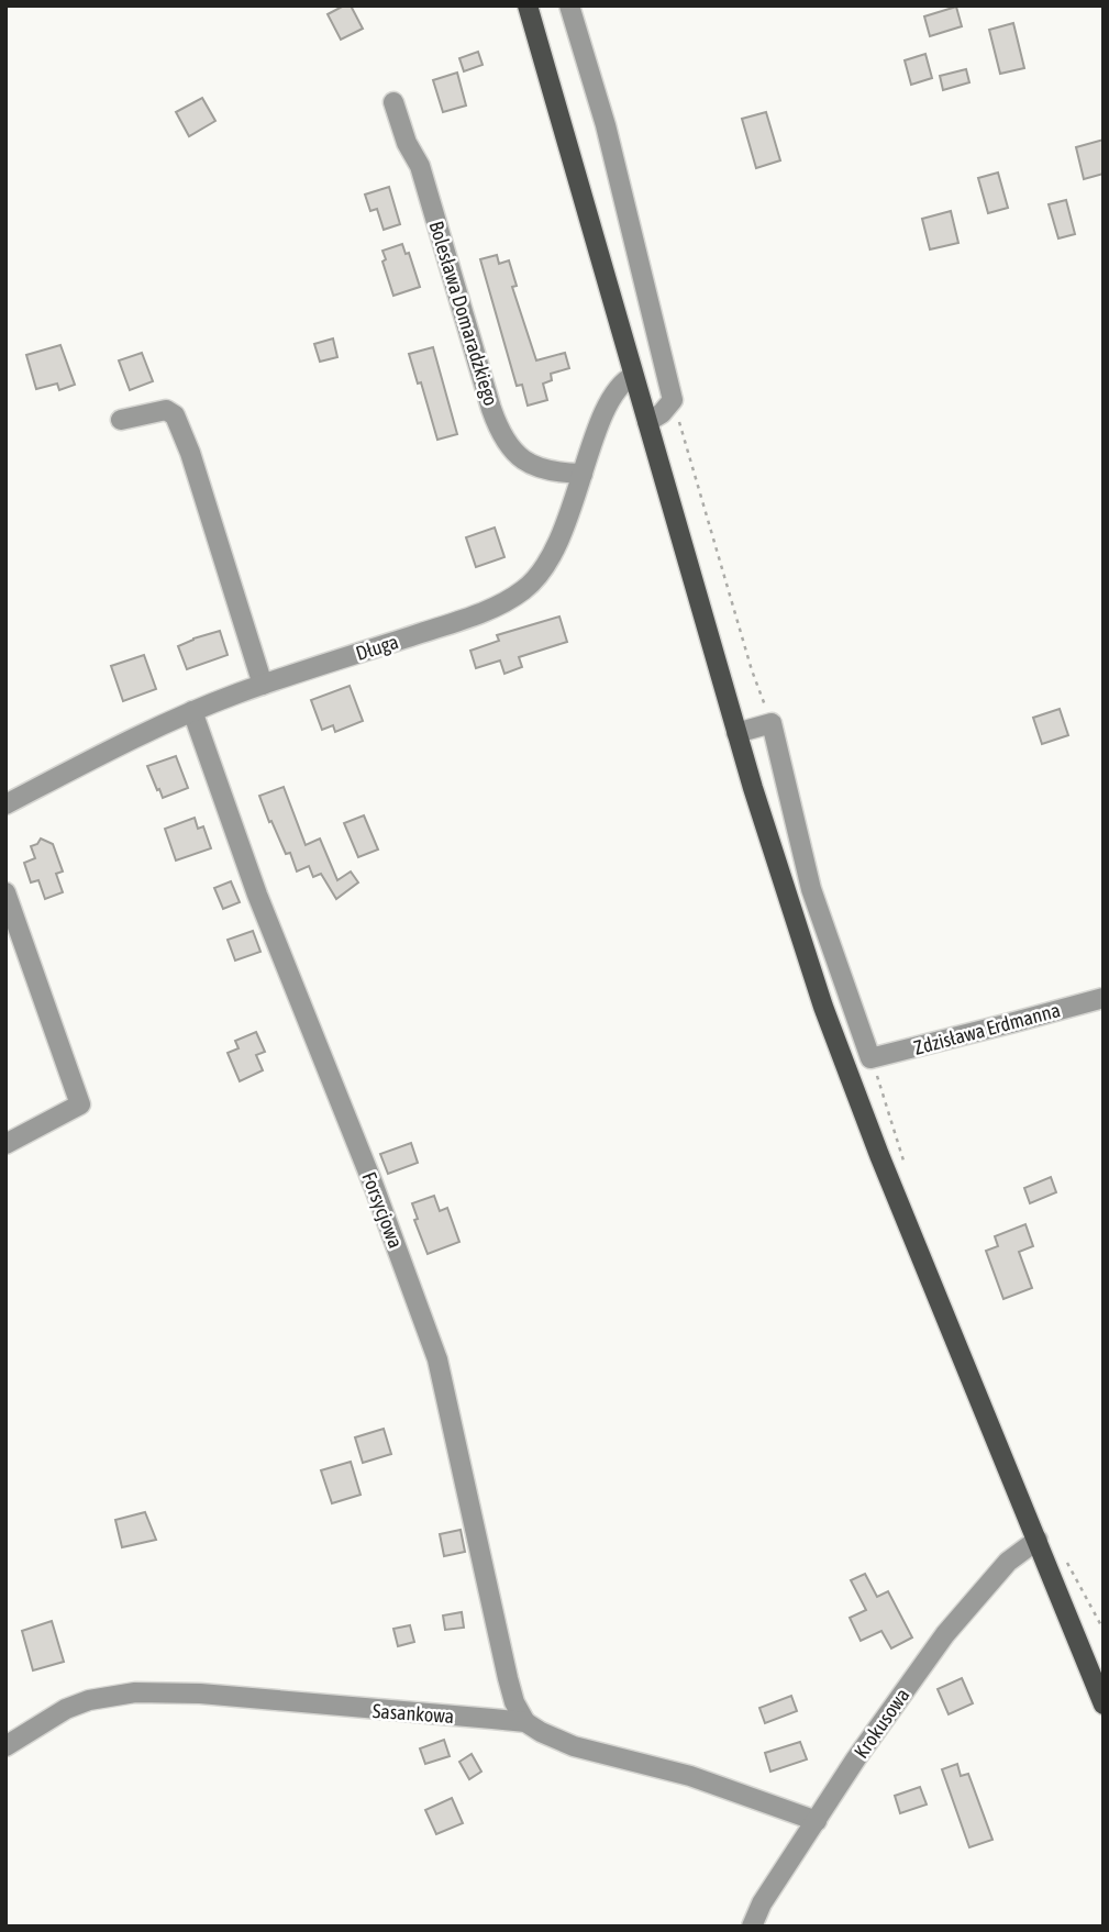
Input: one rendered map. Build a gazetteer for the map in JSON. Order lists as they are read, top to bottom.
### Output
{
  "streets": {
    "street": [
      "Bolesława Domaradzkiego",
      "Długa",
      "Zdzisława Erdmanna",
      "Forsycjowa",
      "Sasankowa",
      "Krokusowa"
    ]
  },
  "crossings": [
    ["Bolesława Domaradzkiego", "Długa"],
    ["Długa", "Forsycjowa"],
    ["Forsycjowa", "Sasankowa"],
    ["Sasankowa", "Krokusowa"]
  ]
}
